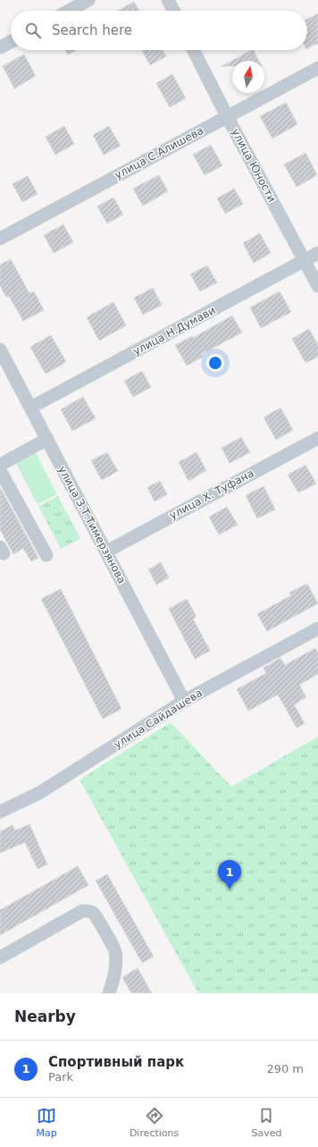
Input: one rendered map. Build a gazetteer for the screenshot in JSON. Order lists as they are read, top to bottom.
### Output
{
  "streets": {
    "street": [
      "улица С.Алишева",
      "улица Юности",
      "улица Н.Думави",
      "улица Х. Туфана",
      "улица З.Т.Тимерзянова",
      "улица Сайдашева"
    ]
  },
  "crossings": [
    ["улица С.Алишева", "улица Юности"],
    ["улица Юности", "улица Н.Думави"],
    ["улица Н.Думави", "улица З.Т.Тимерзянова"],
    ["улица Х. Туфана", "улица З.Т.Тимерзянова"],
    ["улица З.Т.Тимерзянова", "улица Сайдашева"]
  ],
  "north": "top",
  "page": {
    "search": "Search here",
    "pins": "1",
    "heading": "Nearby",
    "list": [
      {
        "mark": "1",
        "name": "Спортивный парк",
        "note": "Park",
        "value": "290 m"
      }
    ],
    "nav": ["Map", "Directions", "Saved"]
  }
}
